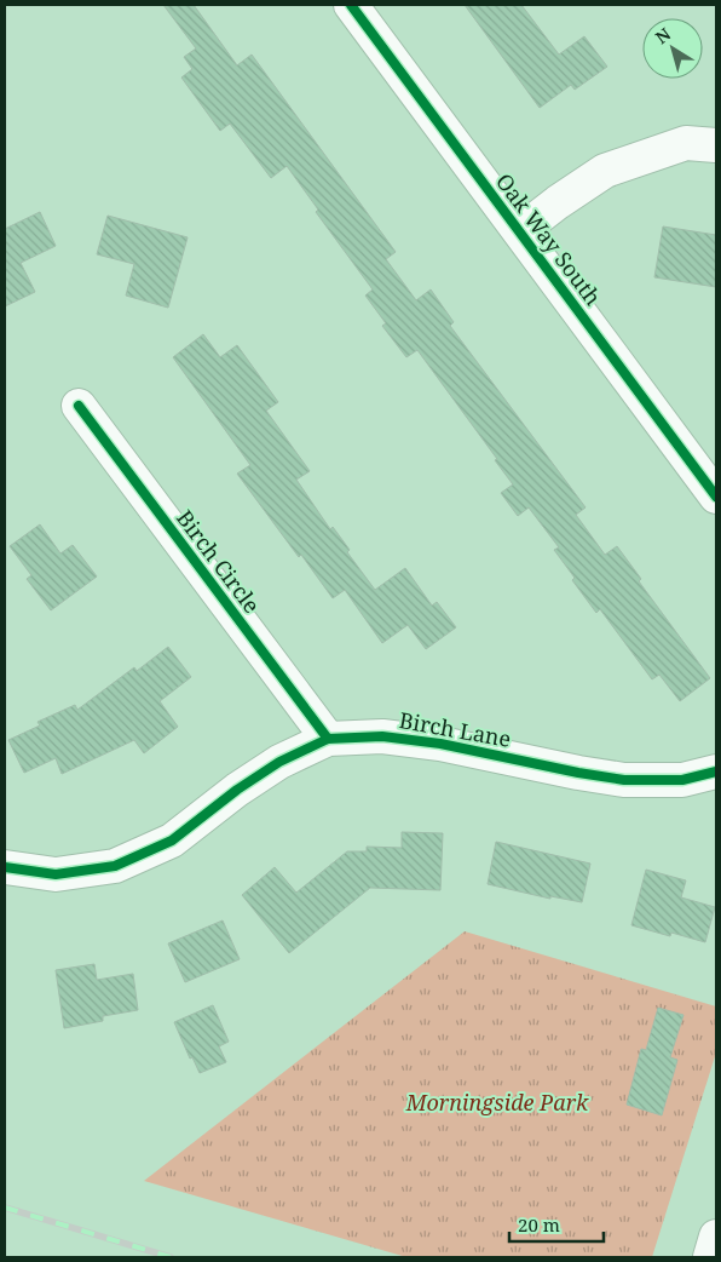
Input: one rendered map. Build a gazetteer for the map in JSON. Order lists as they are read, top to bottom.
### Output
{
  "streets": {
    "street": ["Oak Way South", "Birch Circle", "Birch Lane"]
  },
  "crossings": [
    ["Birch Circle", "Birch Lane"]
  ],
  "parks": ["Morningside Park"],
  "scale_bar": "20 m",
  "north": "top left"
}
